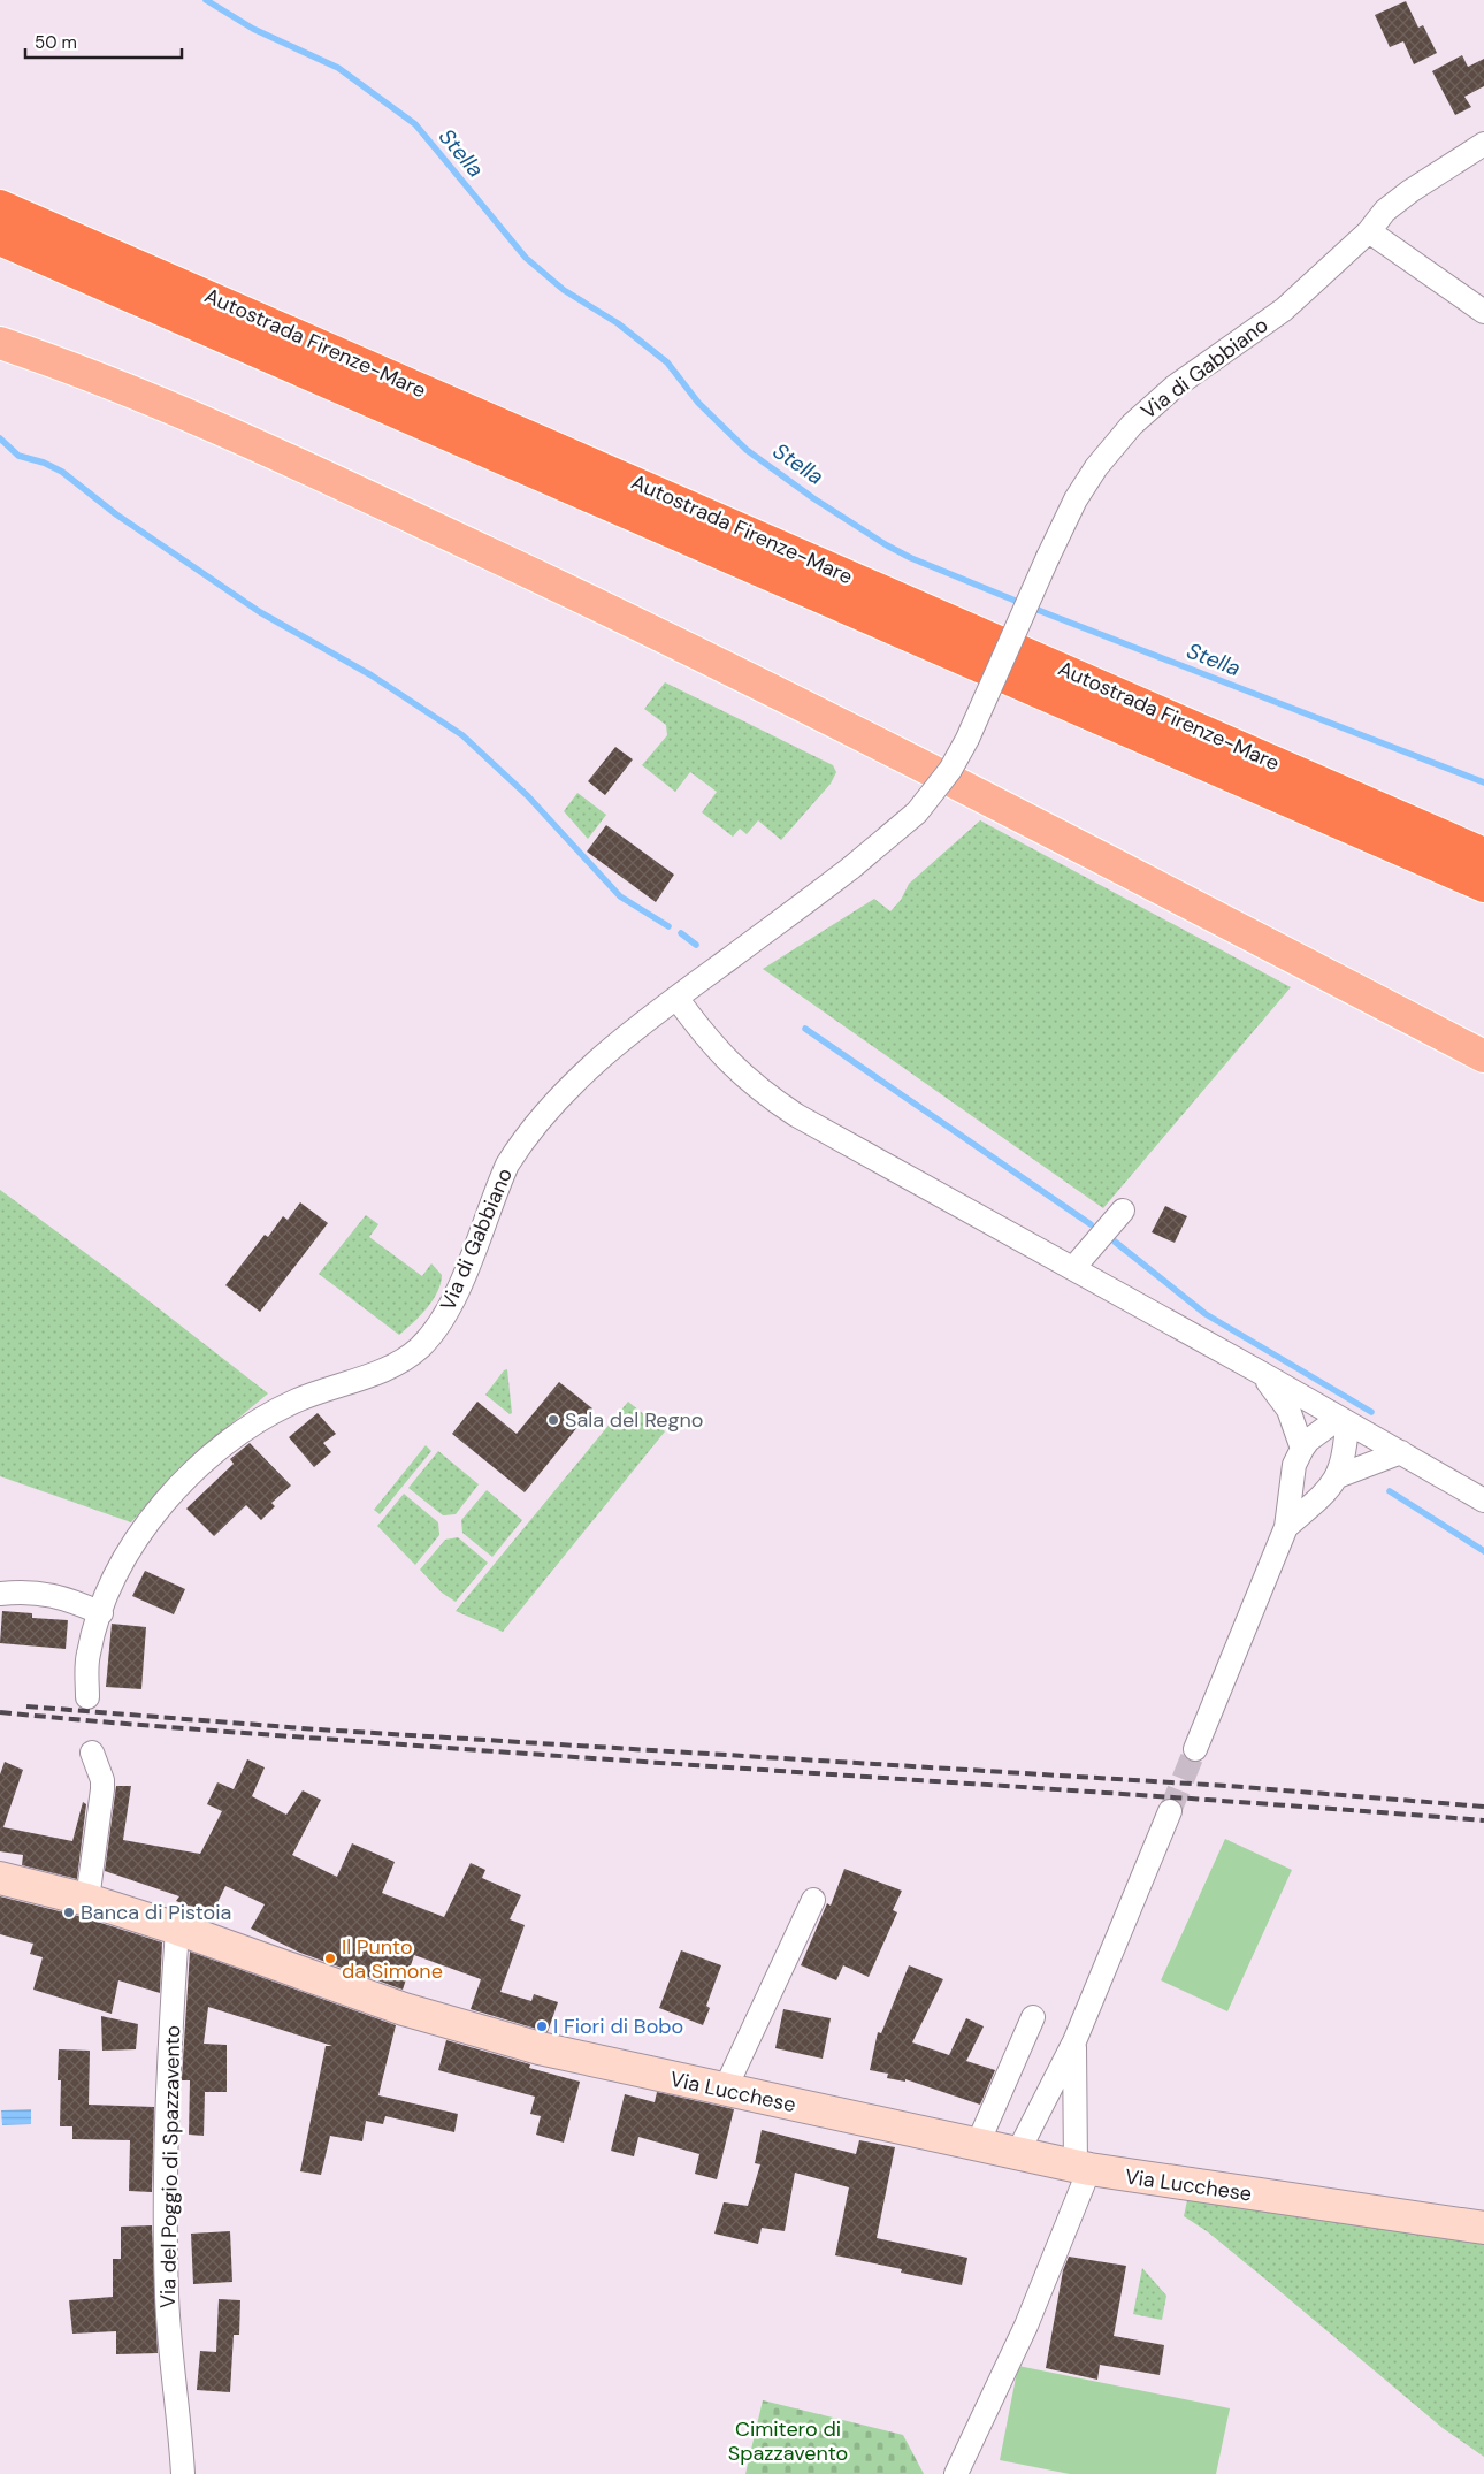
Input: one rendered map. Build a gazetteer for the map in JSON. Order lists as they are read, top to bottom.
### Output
{
  "streets": {
    "highway": ["Autostrada Firenze-Mare"],
    "street": ["Via di Gabbiano", "Via Lucchese", "Via del Poggio di Spazzavento"]
  },
  "crossings": [
    ["Via Lucchese", "Via del Poggio di Spazzavento"]
  ],
  "water": ["Stella"],
  "parks": ["Cimitero di Spazzavento"],
  "places": [
    "Sala del Regno",
    "Banca di Pistoia",
    "Il Punto da Simone",
    "I Fiori di Bobo"
  ],
  "scale_bar": "50 m"
}
